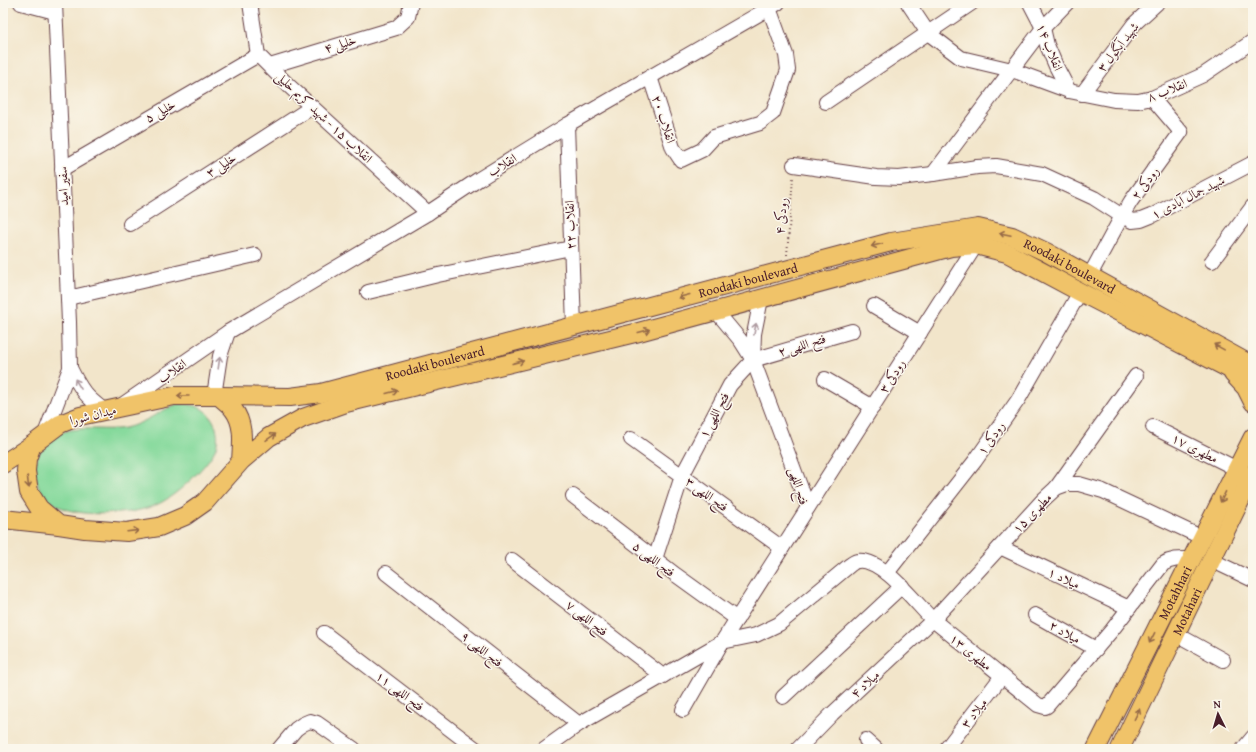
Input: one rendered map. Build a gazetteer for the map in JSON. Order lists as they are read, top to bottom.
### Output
{
  "streets": {
    "main road": [
      "Roodaki boulevard",
      "میدان شورا",
      "Motahhari",
      "Motahari"
    ],
    "street": [
      "خلیلی ۴",
      "انقلاب ۱۴",
      "شهید آبگول ۳",
      "انقلاب ۸",
      "خلیلی ۵",
      "انقلاب ۱۵ - شهید کریم خلیلی",
      "انقلاب ۲۰",
      "خلیلی ۳",
      "انقلاب",
      "رودکی ۲",
      "سفیر امید",
      "شهید جمال آبادی ۱",
      "انقلاب ۲۲",
      "فتح اللهی ۲",
      "رودکی ۳",
      "فتح اللهی ۱",
      "رودکی ۱",
      "مطهری ۱۷",
      "فتح اللهی",
      "فتح اللهی ۳",
      "مطهری ۱۵",
      "فتح اللهی ۵",
      "میلاد ۱",
      "فتح اللهی ۷",
      "میلاد ۲",
      "فتح اللهی ۹",
      "مطهری ۱۳",
      "میلاد ۴",
      "فتح اللهی ۱۱",
      "میلاد ۳"
    ],
    "path": ["رودکی ۴"]
  },
  "crossings": [
    ["خلیلی ۴", "انقلاب ۱۵ - شهید کریم خلیلی"],
    ["انقلاب ۱۴", "شهید آبگول ۳"],
    ["انقلاب ۱۴", "انقلاب ۸"],
    ["شهید آبگول ۳", "انقلاب ۸"],
    ["انقلاب ۸", "رودکی ۲"],
    ["خلیلی ۵", "انقلاب ۱۵ - شهید کریم خلیلی"],
    ["خلیلی ۵", "سفیر امید"],
    ["انقلاب ۱۵ - شهید کریم خلیلی", "خلیلی ۳"],
    ["انقلاب ۱۵ - شهید کریم خلیلی", "انقلاب"],
    ["انقلاب ۲۰", "انقلاب"],
    ["انقلاب", "سفیر امید"],
    ["انقلاب", "انقلاب ۲۲"],
    ["انقلاب", "میدان شورا"],
    ["رودکی ۲", "شهید جمال آبادی ۱"],
    ["رودکی ۲", "Roodaki boulevard"],
    ["سفیر امید", "میدان شورا"],
    ["رودکی ۴", "Roodaki boulevard"],
    ["انقلاب ۲۲", "Roodaki boulevard"],
    ["Roodaki boulevard", "رودکی ۳"],
    ["Roodaki boulevard", "میدان شورا"],
    ["Roodaki boulevard", "رودکی ۱"],
    ["فتح اللهی ۲", "فتح اللهی ۱"],
    ["فتح اللهی ۲", "فتح اللهی"],
    ["رودکی ۳", "فتح اللهی"],
    ["فتح اللهی ۱", "فتح اللهی"],
    ["فتح اللهی ۱", "فتح اللهی ۳"],
    ["فتح اللهی ۱", "فتح اللهی ۵"],
    ["رودکی ۱", "مطهری ۱۳"],
    ["مطهری ۱۷", "Motahhari"],
    ["مطهری ۱۷", "Motahari"],
    ["فتح اللهی", "فتح اللهی ۳"],
    ["فتح اللهی", "فتح اللهی ۵"],
    ["فتح اللهی", "فتح اللهی ۷"],
    ["فتح اللهی", "فتح اللهی ۹"],
    ["فتح اللهی", "مطهری ۱۳"],
    ["مطهری ۱۵", "میلاد ۱"],
    ["مطهری ۱۵", "Motahhari"],
    ["مطهری ۱۵", "مطهری ۱۳"],
    ["مطهری ۱۵", "میلاد ۴"],
    ["میلاد ۱", "مطهری ۱۳"],
    ["Motahhari", "Motahari"],
    ["Motahhari", "مطهری ۱۳"],
    ["میلاد ۲", "مطهری ۱۳"],
    ["مطهری ۱۳", "میلاد ۴"],
    ["مطهری ۱۳", "میلاد ۳"]
  ],
  "one_way": ["Motahhari", "Motahari"],
  "north": "top"
}
